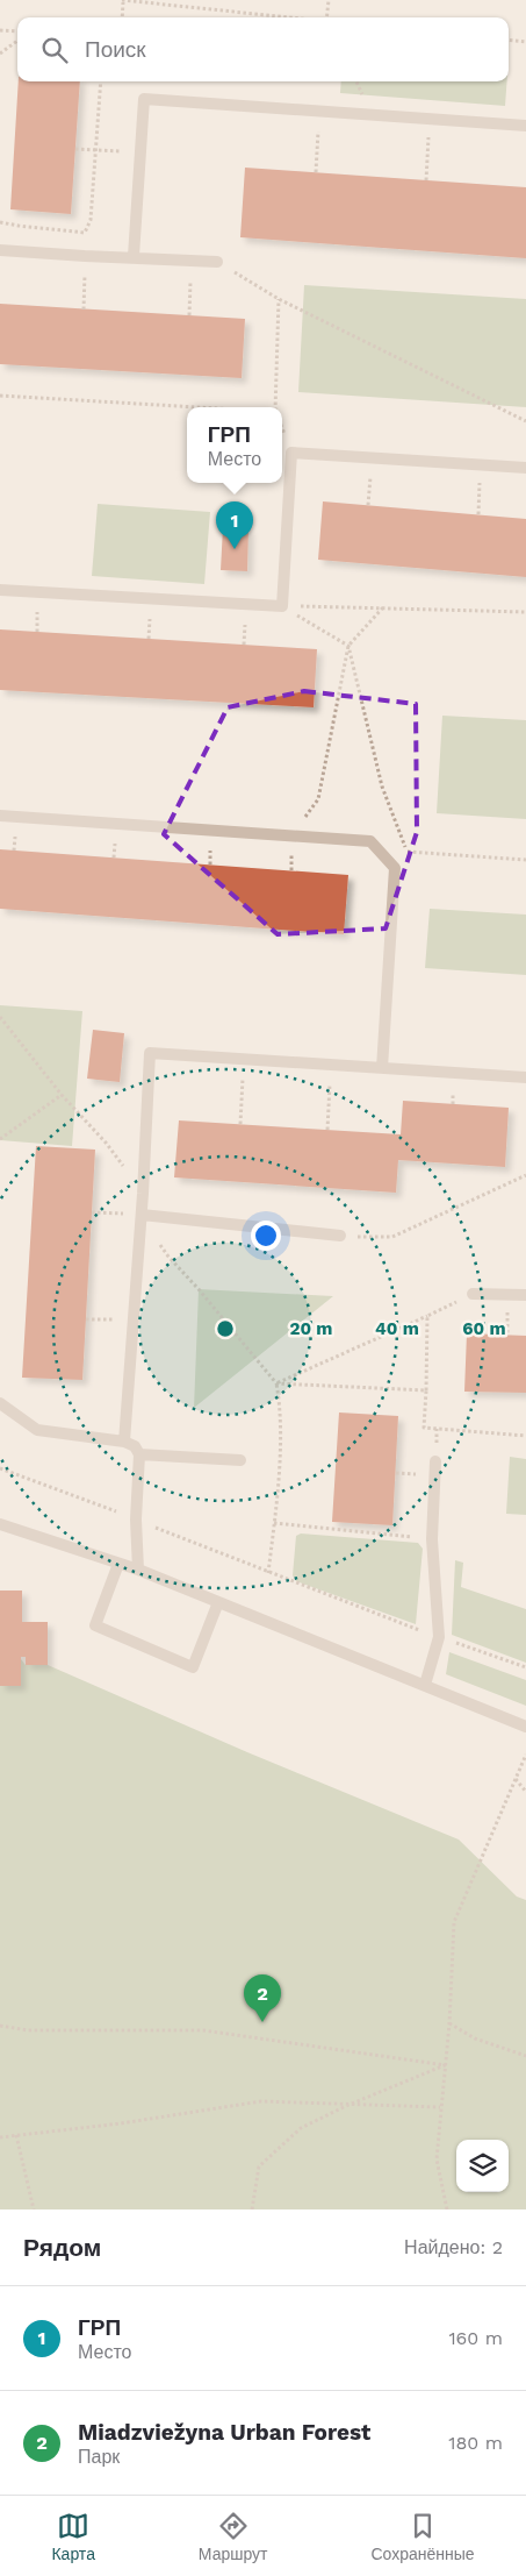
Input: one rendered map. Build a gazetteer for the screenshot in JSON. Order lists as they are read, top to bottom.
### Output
{
  "page": {
    "search": "Поиск",
    "popup": ["ГРП", "Место"],
    "pins": ["1", "2"],
    "heading": ["Рядом", "Найдено: 2"],
    "list": [
      {
        "mark": "1",
        "name": "ГРП",
        "note": "Место",
        "value": "160 m"
      },
      {
        "mark": "2",
        "name": "Miadzviežyna Urban Forest",
        "note": "Парк",
        "value": "180 m"
      }
    ],
    "nav": ["Карта", "Маршрут", "Сохранённые"]
  },
  "rings": ["20 m", "40 m", "60 m"]
}
